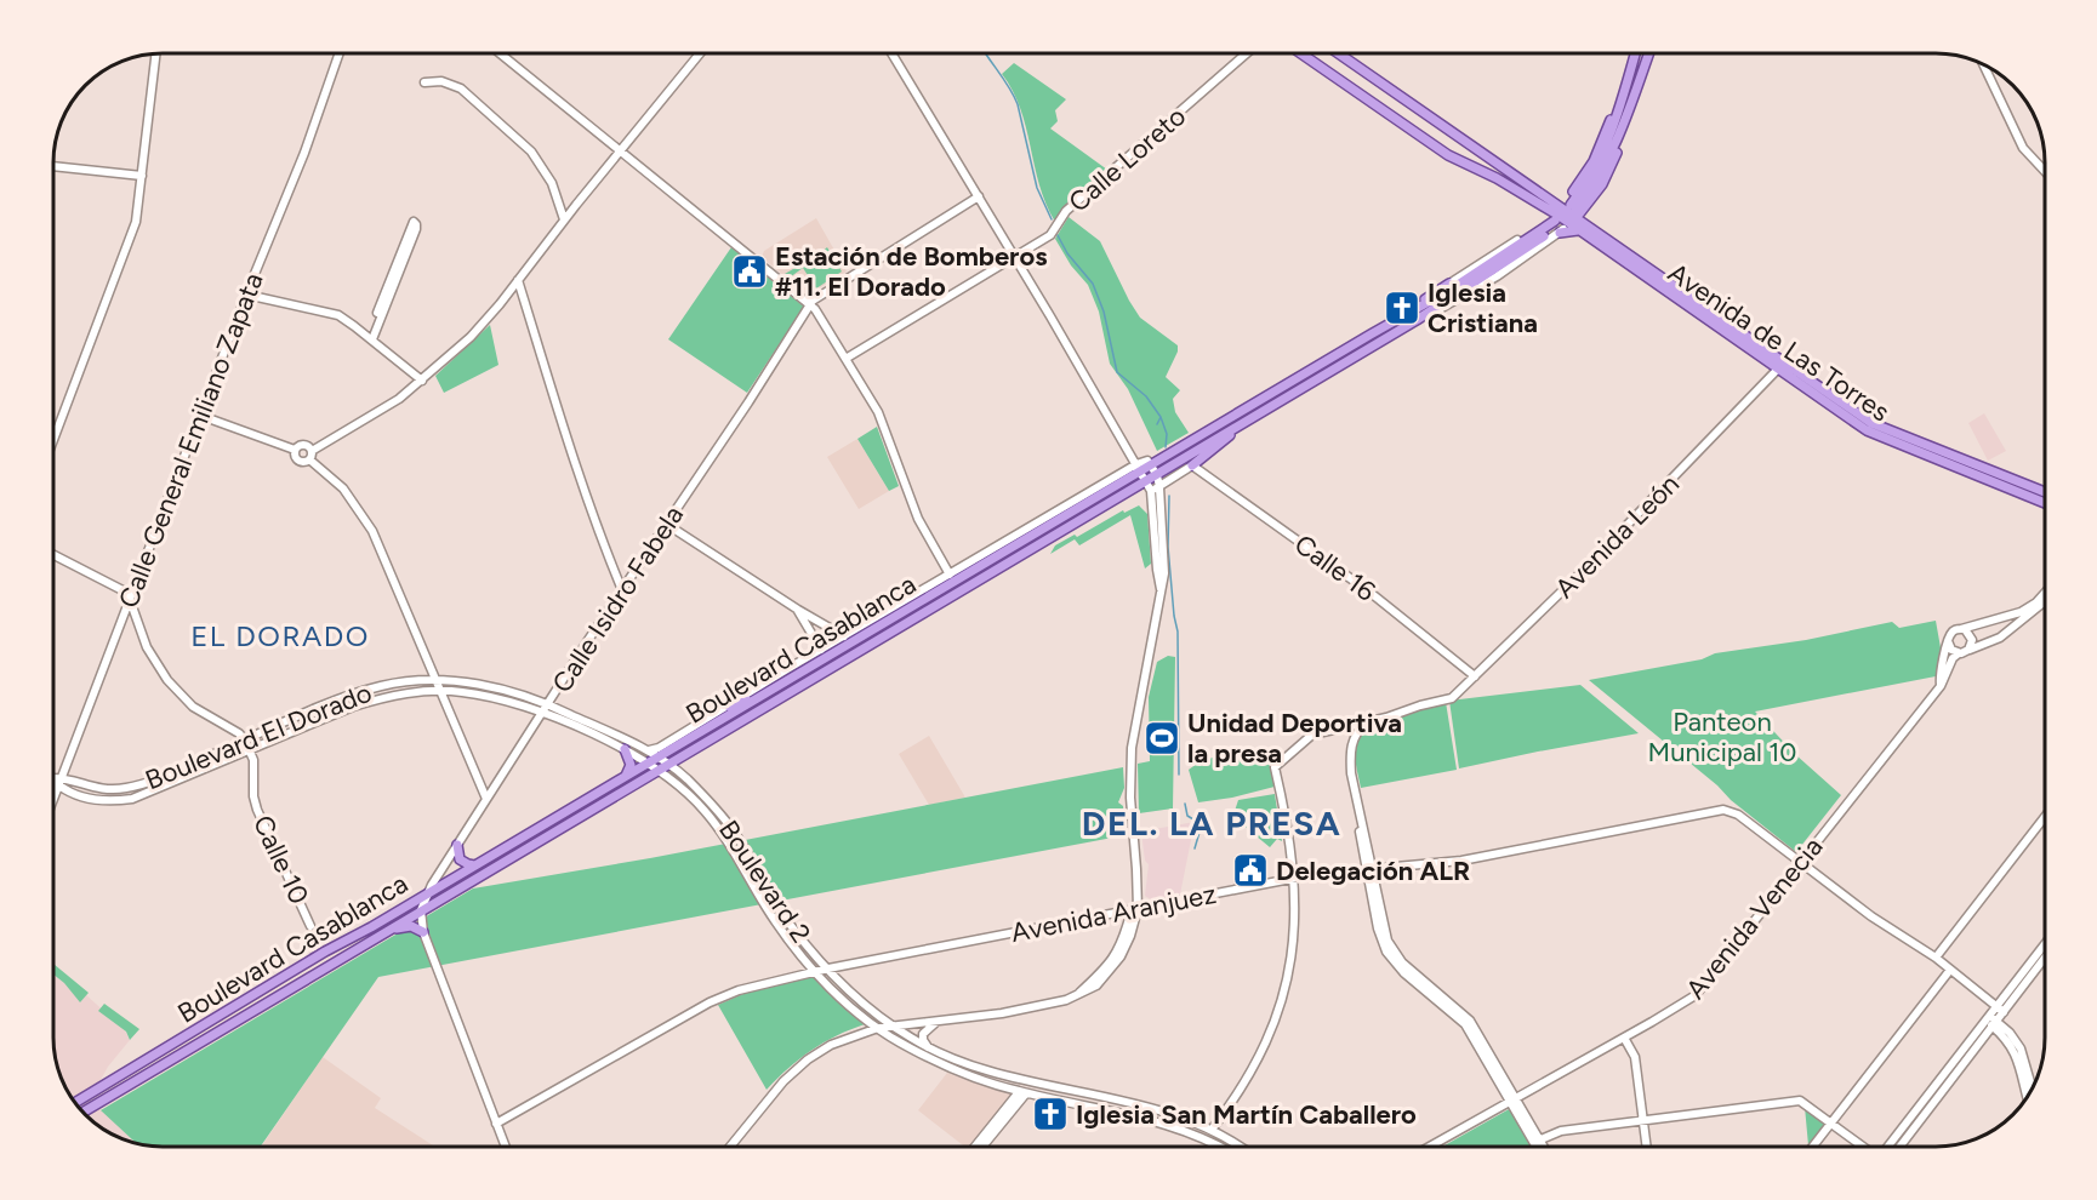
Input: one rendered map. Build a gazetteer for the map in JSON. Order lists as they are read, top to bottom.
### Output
{
  "streets": {
    "main road": ["Avenida de Las Torres", "Boulevard Casablanca"],
    "street": [
      "Calle Loreto",
      "Calle General Emiliano Zapata",
      "Avenida León",
      "Calle 16",
      "Calle Isidro Fabela",
      "Boulevard El Dorado",
      "Calle 10",
      "Boulevard 2",
      "Avenida Aranjuez",
      "Avenida Venecia"
    ]
  },
  "crossings": [
    ["Avenida de Las Torres", "Avenida León"],
    ["Avenida de Las Torres", "Boulevard Casablanca"],
    ["Calle General Emiliano Zapata", "Boulevard El Dorado"],
    ["Avenida León", "Calle 16"],
    ["Avenida León", "Avenida Aranjuez"],
    ["Calle Isidro Fabela", "Boulevard Casablanca"],
    ["Calle Isidro Fabela", "Boulevard El Dorado"],
    ["Boulevard Casablanca", "Boulevard El Dorado"],
    ["Boulevard Casablanca", "Boulevard 2"],
    ["Boulevard El Dorado", "Calle 10"],
    ["Boulevard El Dorado", "Boulevard 2"],
    ["Boulevard 2", "Avenida Aranjuez"],
    ["Avenida Aranjuez", "Avenida Venecia"]
  ],
  "districts": ["EL DORADO", "DEL. LA PRESA"],
  "parks": ["Panteon Municipal 10"],
  "places": {
    "public building": ["Estación de Bomberos #11. El Dorado", "Delegación ALR"],
    "church": ["Iglesia Cristiana", "Iglesia San Martín Caballero"],
    "sports": ["Unidad Deportiva la presa"]
  }
}
